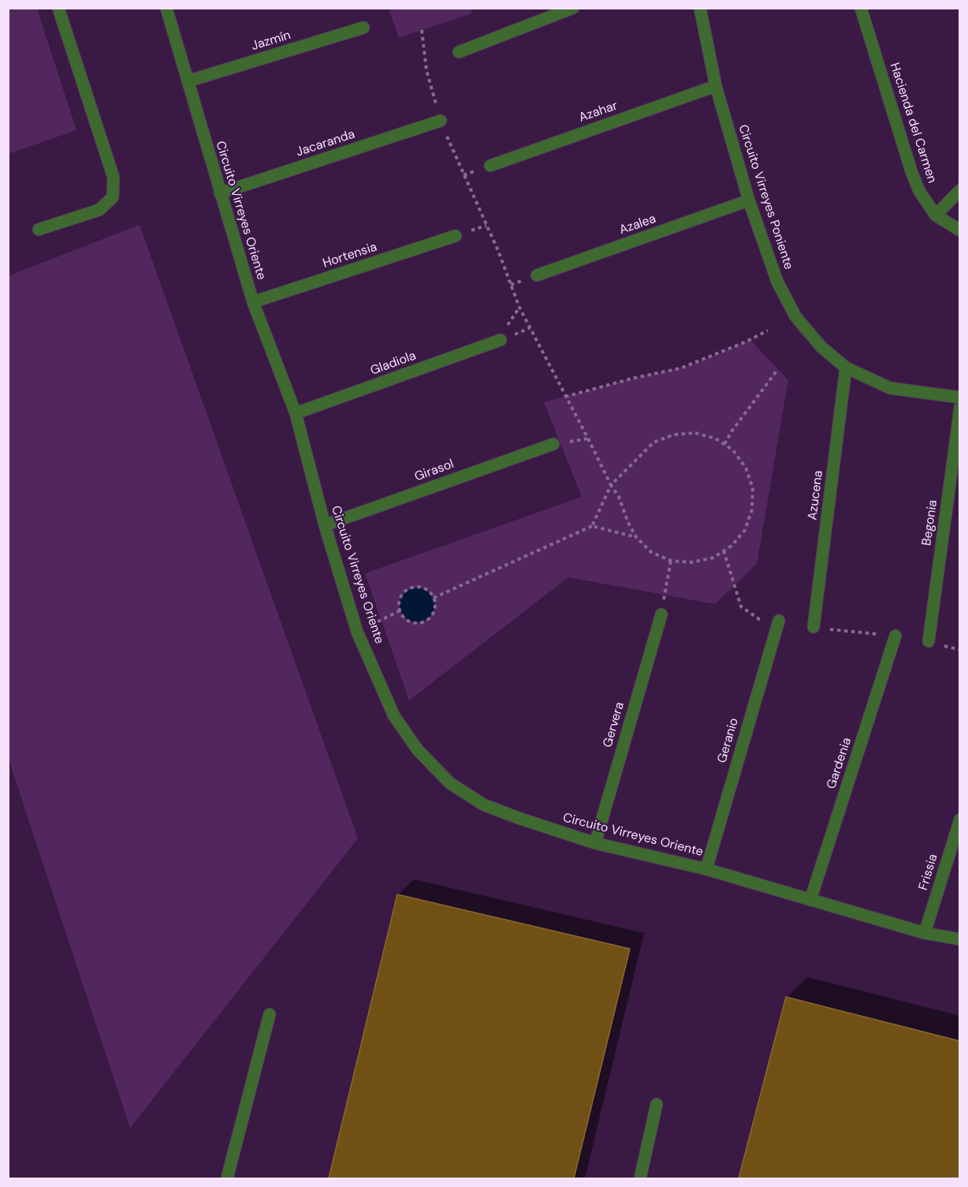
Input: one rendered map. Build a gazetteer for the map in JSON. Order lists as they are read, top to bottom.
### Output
{
  "streets": {
    "street": [
      "Jazmín",
      "Azahar",
      "Hacienda del Carmen",
      "Jacaranda",
      "Circuito Virreyes Poniente",
      "Circuito Virreyes Oriente",
      "Azalea",
      "Hortensia",
      "Gladiola",
      "Girasol",
      "Azucena",
      "Begonia",
      "Gervera",
      "Geranio",
      "Gardenia",
      "Frissia"
    ]
  },
  "crossings": [
    ["Jazmín", "Circuito Virreyes Oriente"],
    ["Azahar", "Circuito Virreyes Poniente"],
    ["Jacaranda", "Circuito Virreyes Oriente"],
    ["Circuito Virreyes Poniente", "Azalea"],
    ["Circuito Virreyes Poniente", "Azucena"],
    ["Circuito Virreyes Oriente", "Hortensia"],
    ["Circuito Virreyes Oriente", "Gladiola"],
    ["Circuito Virreyes Oriente", "Girasol"],
    ["Circuito Virreyes Oriente", "Gervera"],
    ["Circuito Virreyes Oriente", "Geranio"],
    ["Circuito Virreyes Oriente", "Gardenia"],
    ["Circuito Virreyes Oriente", "Frissia"]
  ]
}
